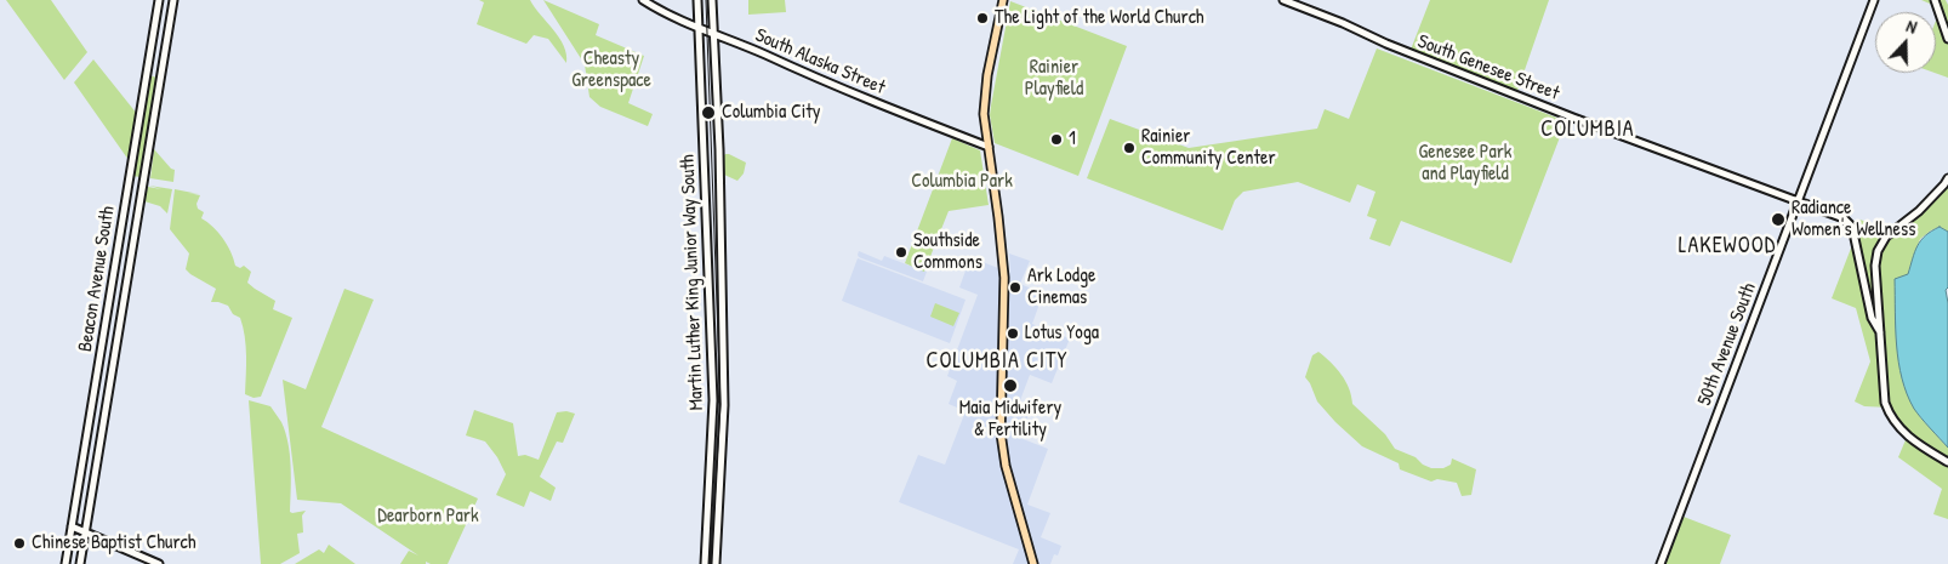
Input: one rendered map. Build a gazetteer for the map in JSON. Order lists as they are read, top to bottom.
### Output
{
  "streets": {
    "main road": [
      "South Alaska Street",
      "South Genesee Street",
      "Beacon Avenue South",
      "Martin Luther King Junior Way South",
      "50th Avenue South"
    ]
  },
  "crossings": [
    ["South Alaska Street", "Martin Luther King Junior Way South"],
    ["South Genesee Street", "50th Avenue South"]
  ],
  "districts": ["COLUMBIA", "LAKEWOOD", "COLUMBIA CITY"],
  "parks": [
    "Cheasty Greenspace",
    "Rainier Playfield",
    "Genesee Park and Playfield",
    "Columbia Park",
    "Dearborn Park"
  ],
  "places": [
    "The Light of the World Church",
    "Columbia City",
    "1",
    "Rainier Community Center",
    "Radiance Women's Wellness",
    "Southside Commons",
    "Ark Lodge Cinemas",
    "Lotus Yoga",
    "Maia Midwifery & Fertility",
    "Chinese Baptist Church"
  ],
  "north": "top"
}
